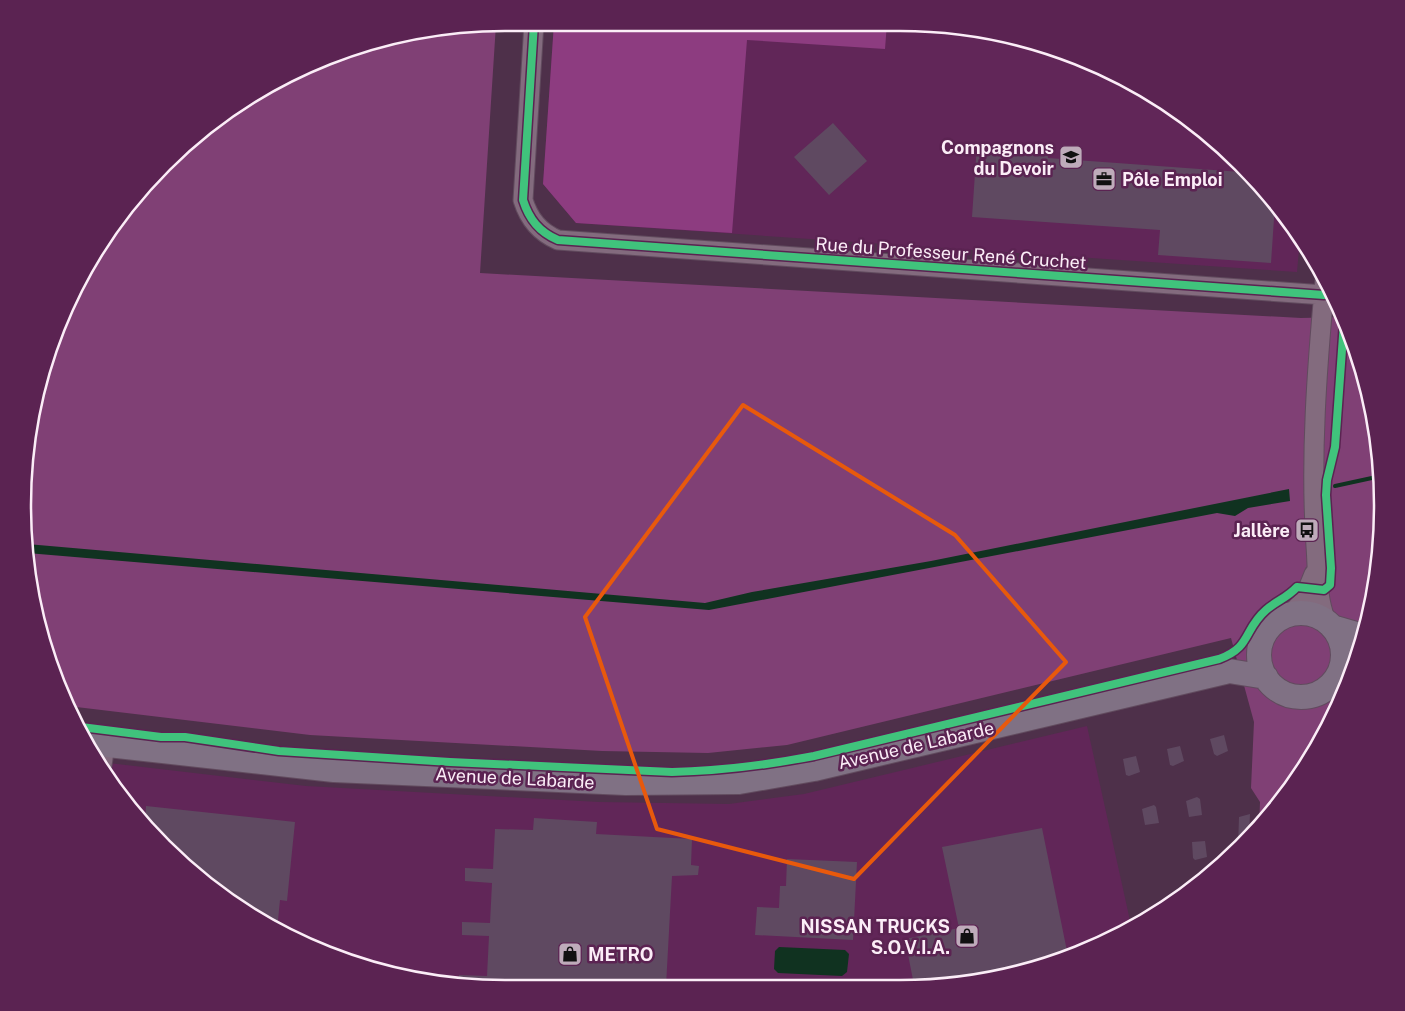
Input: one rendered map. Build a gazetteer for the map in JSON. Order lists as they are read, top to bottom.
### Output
{
  "streets": {
    "main road": ["Avenue de Labarde"],
    "street": ["Rue du Professeur René Cruchet"]
  },
  "places": {
    "school or university": ["Compagnons du Devoir"],
    "office": ["Pôle Emploi"],
    "bus stop": ["Jallère"],
    "shop": ["NISSAN TRUCKS S.O.V.I.A.", "METRO"]
  }
}
